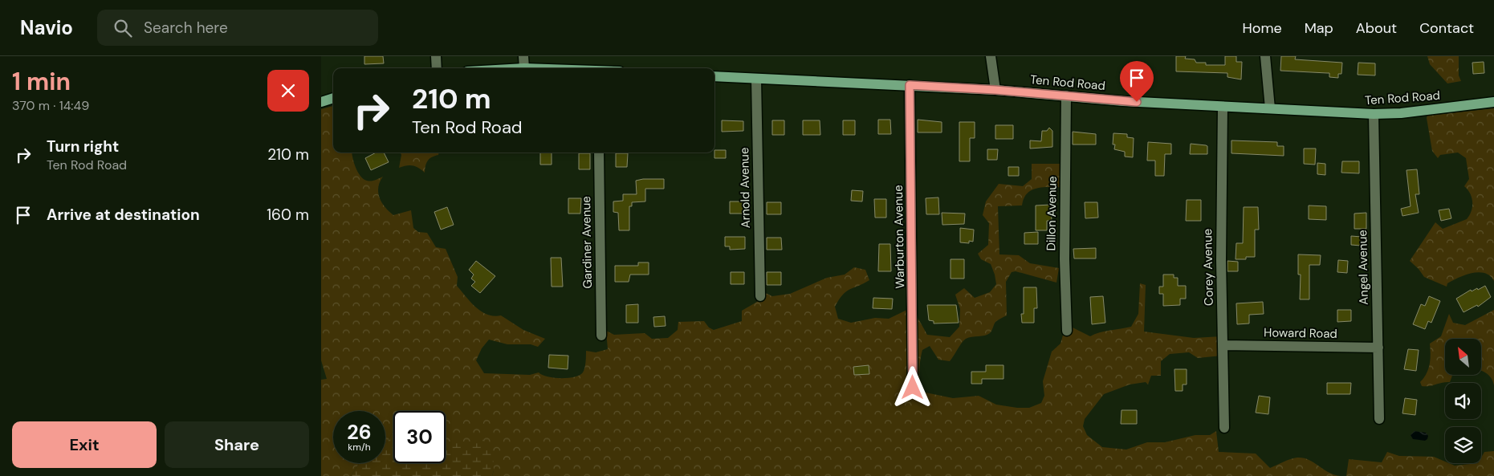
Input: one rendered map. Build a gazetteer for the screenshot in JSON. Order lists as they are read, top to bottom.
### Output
{
  "streets": {
    "main road": ["Ten Rod Road"],
    "street": [
      "Arnold Avenue",
      "Dillon Avenue",
      "Warburton Avenue",
      "Gardiner Avenue",
      "Corey Avenue",
      "Angel Avenue",
      "Howard Road"
    ]
  },
  "crossings": [
    ["Ten Rod Road", "Arnold Avenue"],
    ["Ten Rod Road", "Dillon Avenue"],
    ["Ten Rod Road", "Warburton Avenue"],
    ["Ten Rod Road", "Corey Avenue"],
    ["Ten Rod Road", "Angel Avenue"],
    ["Corey Avenue", "Howard Road"],
    ["Angel Avenue", "Howard Road"]
  ],
  "north": "top left",
  "page": {
    "header": "Navio",
    "search": "Search here",
    "nav": [
      "Home",
      "Map",
      "About",
      "Contact"
    ],
    "heading": ["1 min", "370 m · 14:49"],
    "turn": ["210 m", "Ten Rod Road"],
    "list": [
      {
        "name": "Turn right",
        "note": "Ten Rod Road",
        "value": "210 m"
      },
      {
        "name": "Arrive at destination",
        "value": "160 m"
      }
    ],
    "speed": "26 km/h",
    "limit": "30",
    "buttons": ["Exit", "Share"]
  }
}
